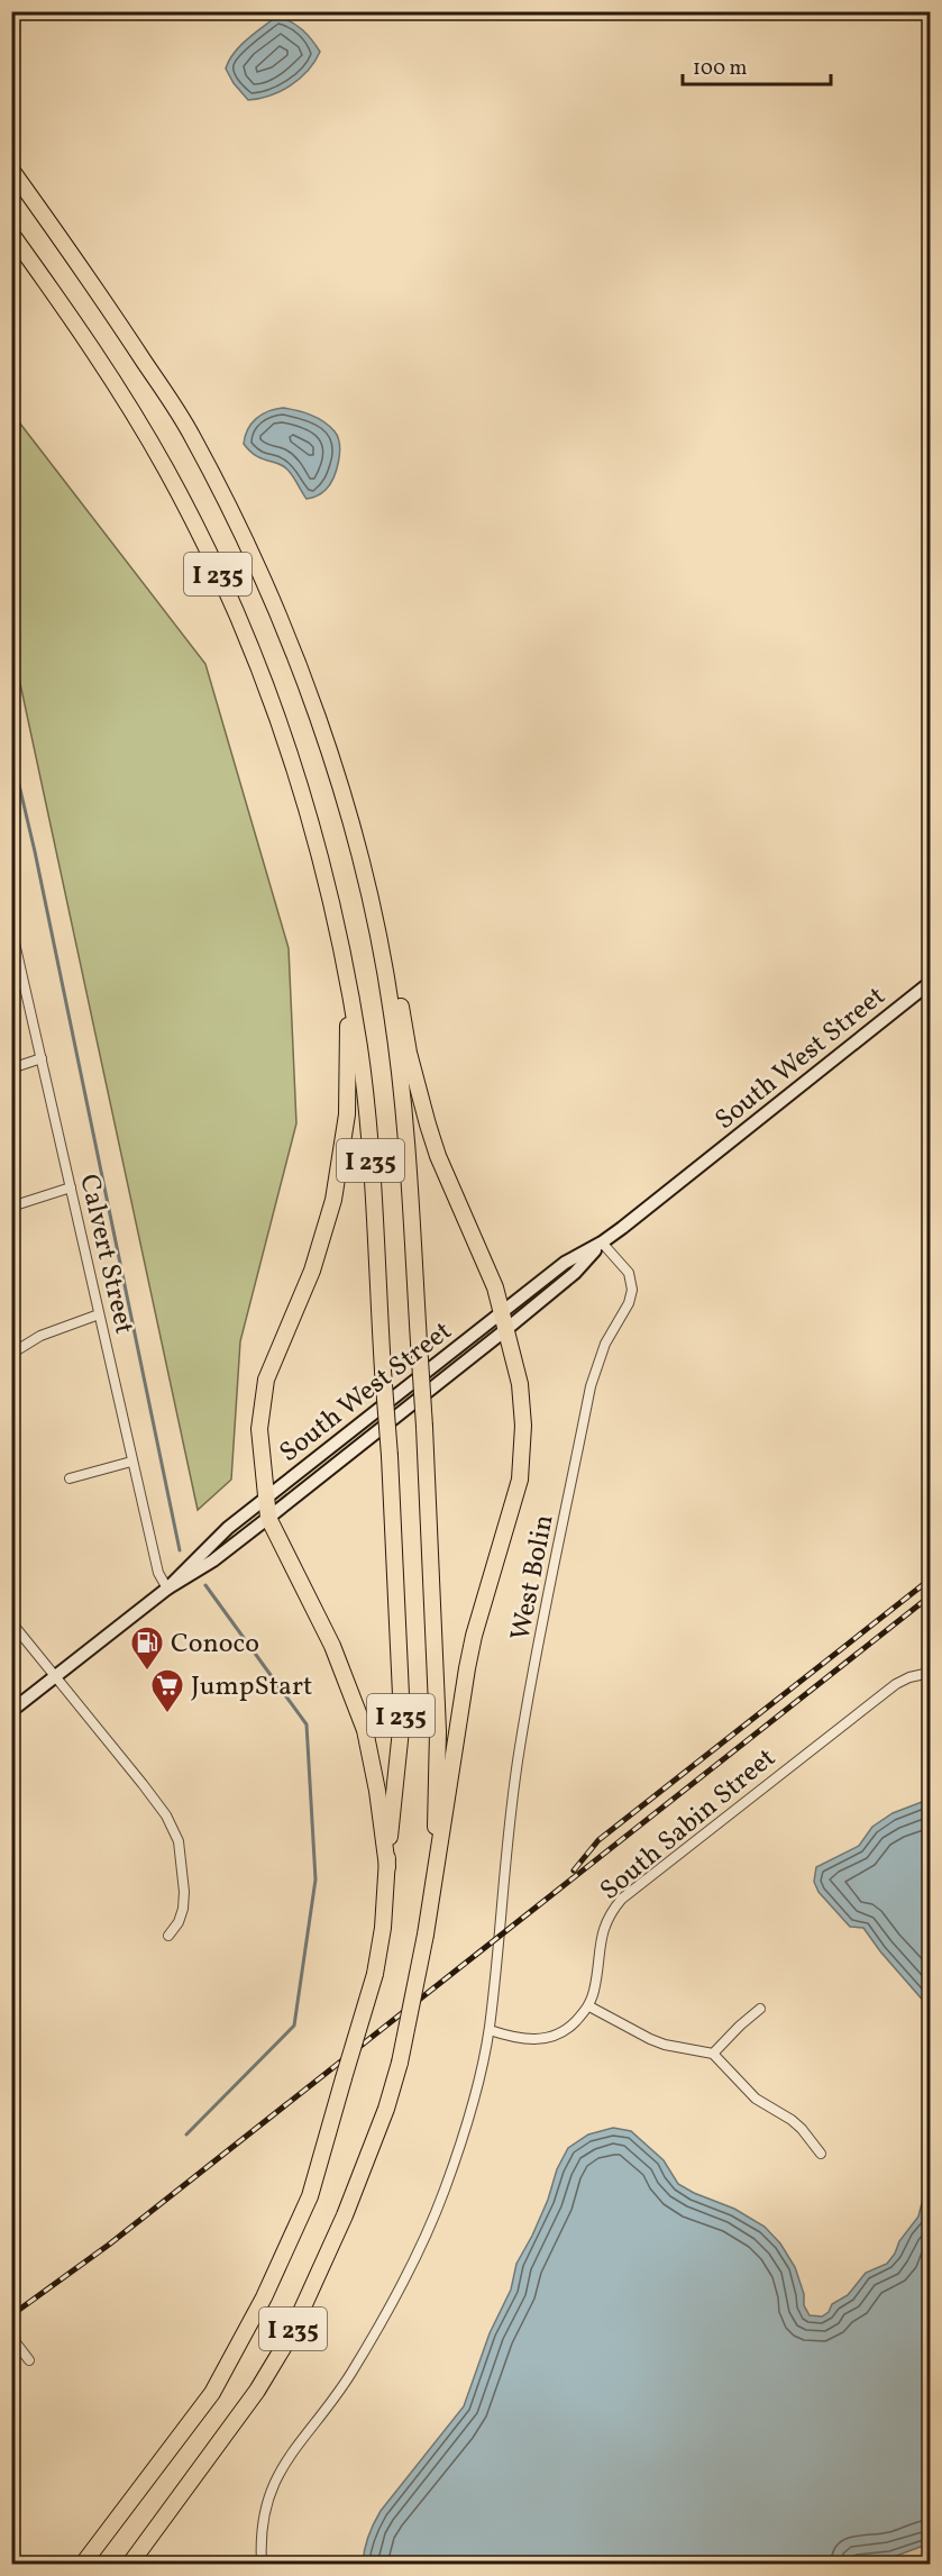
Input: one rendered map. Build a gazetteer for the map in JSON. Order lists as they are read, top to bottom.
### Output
{
  "streets": {
    "highway": ["I 235"],
    "street": [
      "South West Street",
      "Calvert Street",
      "West Bolin",
      "South Sabin Street"
    ]
  },
  "crossings": [
    ["South West Street", "Calvert Street"],
    ["South West Street", "West Bolin"]
  ],
  "places": {
    "fuel station": ["Conoco"],
    "supermarket": ["JumpStart"]
  },
  "scale_bar": "100 m"
}
